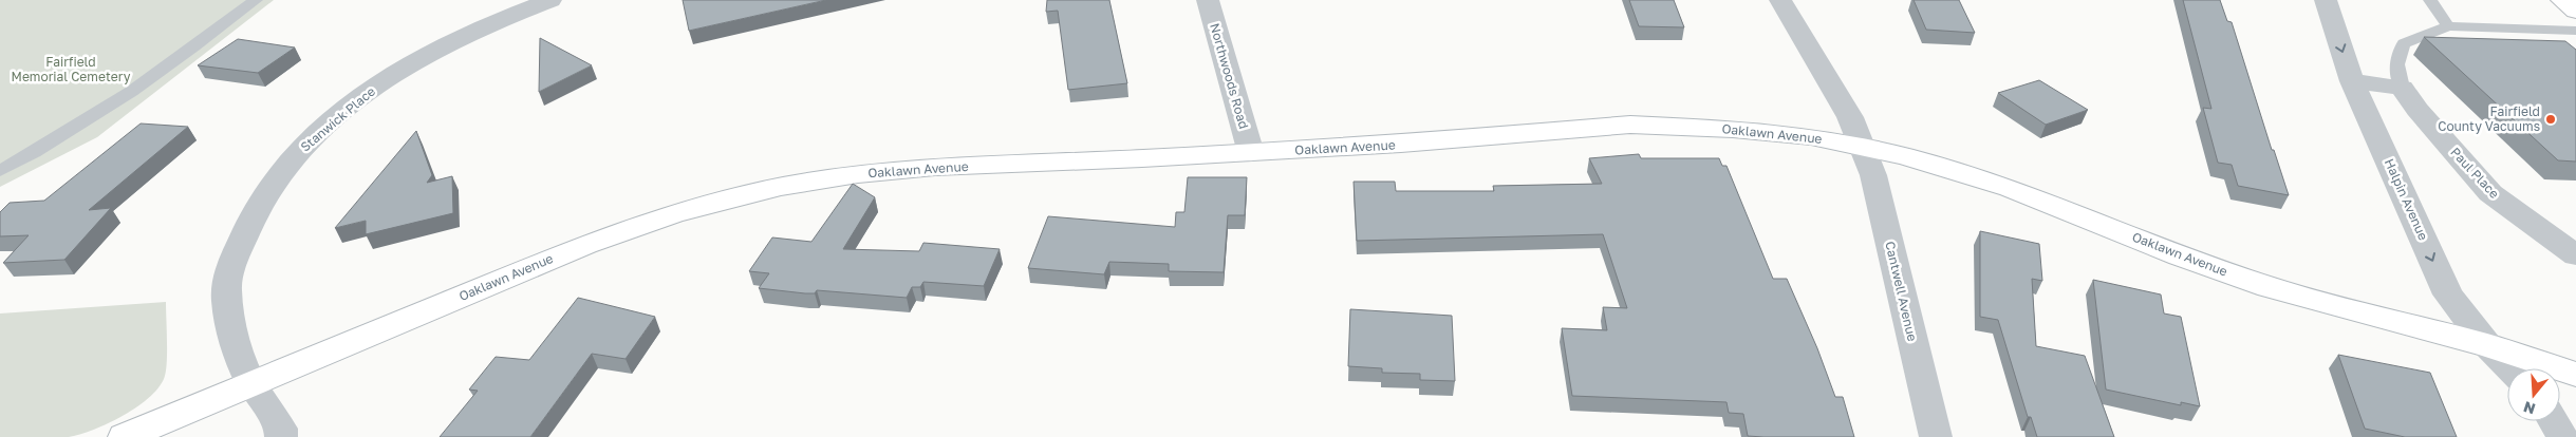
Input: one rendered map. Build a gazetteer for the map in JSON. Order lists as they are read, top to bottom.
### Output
{
  "streets": {
    "street": [
      "Northwoods Road",
      "Stanwick Place",
      "Oaklawn Avenue",
      "Paul Place",
      "Halpin Avenue",
      "Cantwell Avenue"
    ]
  },
  "crossings": [
    ["Northwoods Road", "Oaklawn Avenue"],
    ["Stanwick Place", "Oaklawn Avenue"],
    ["Oaklawn Avenue", "Halpin Avenue"],
    ["Oaklawn Avenue", "Cantwell Avenue"]
  ],
  "one_way": ["Halpin Avenue"],
  "parks": ["Fairfield Memorial Cemetery"],
  "places": ["Fairfield County Vacuums"],
  "north": "bottom"
}
